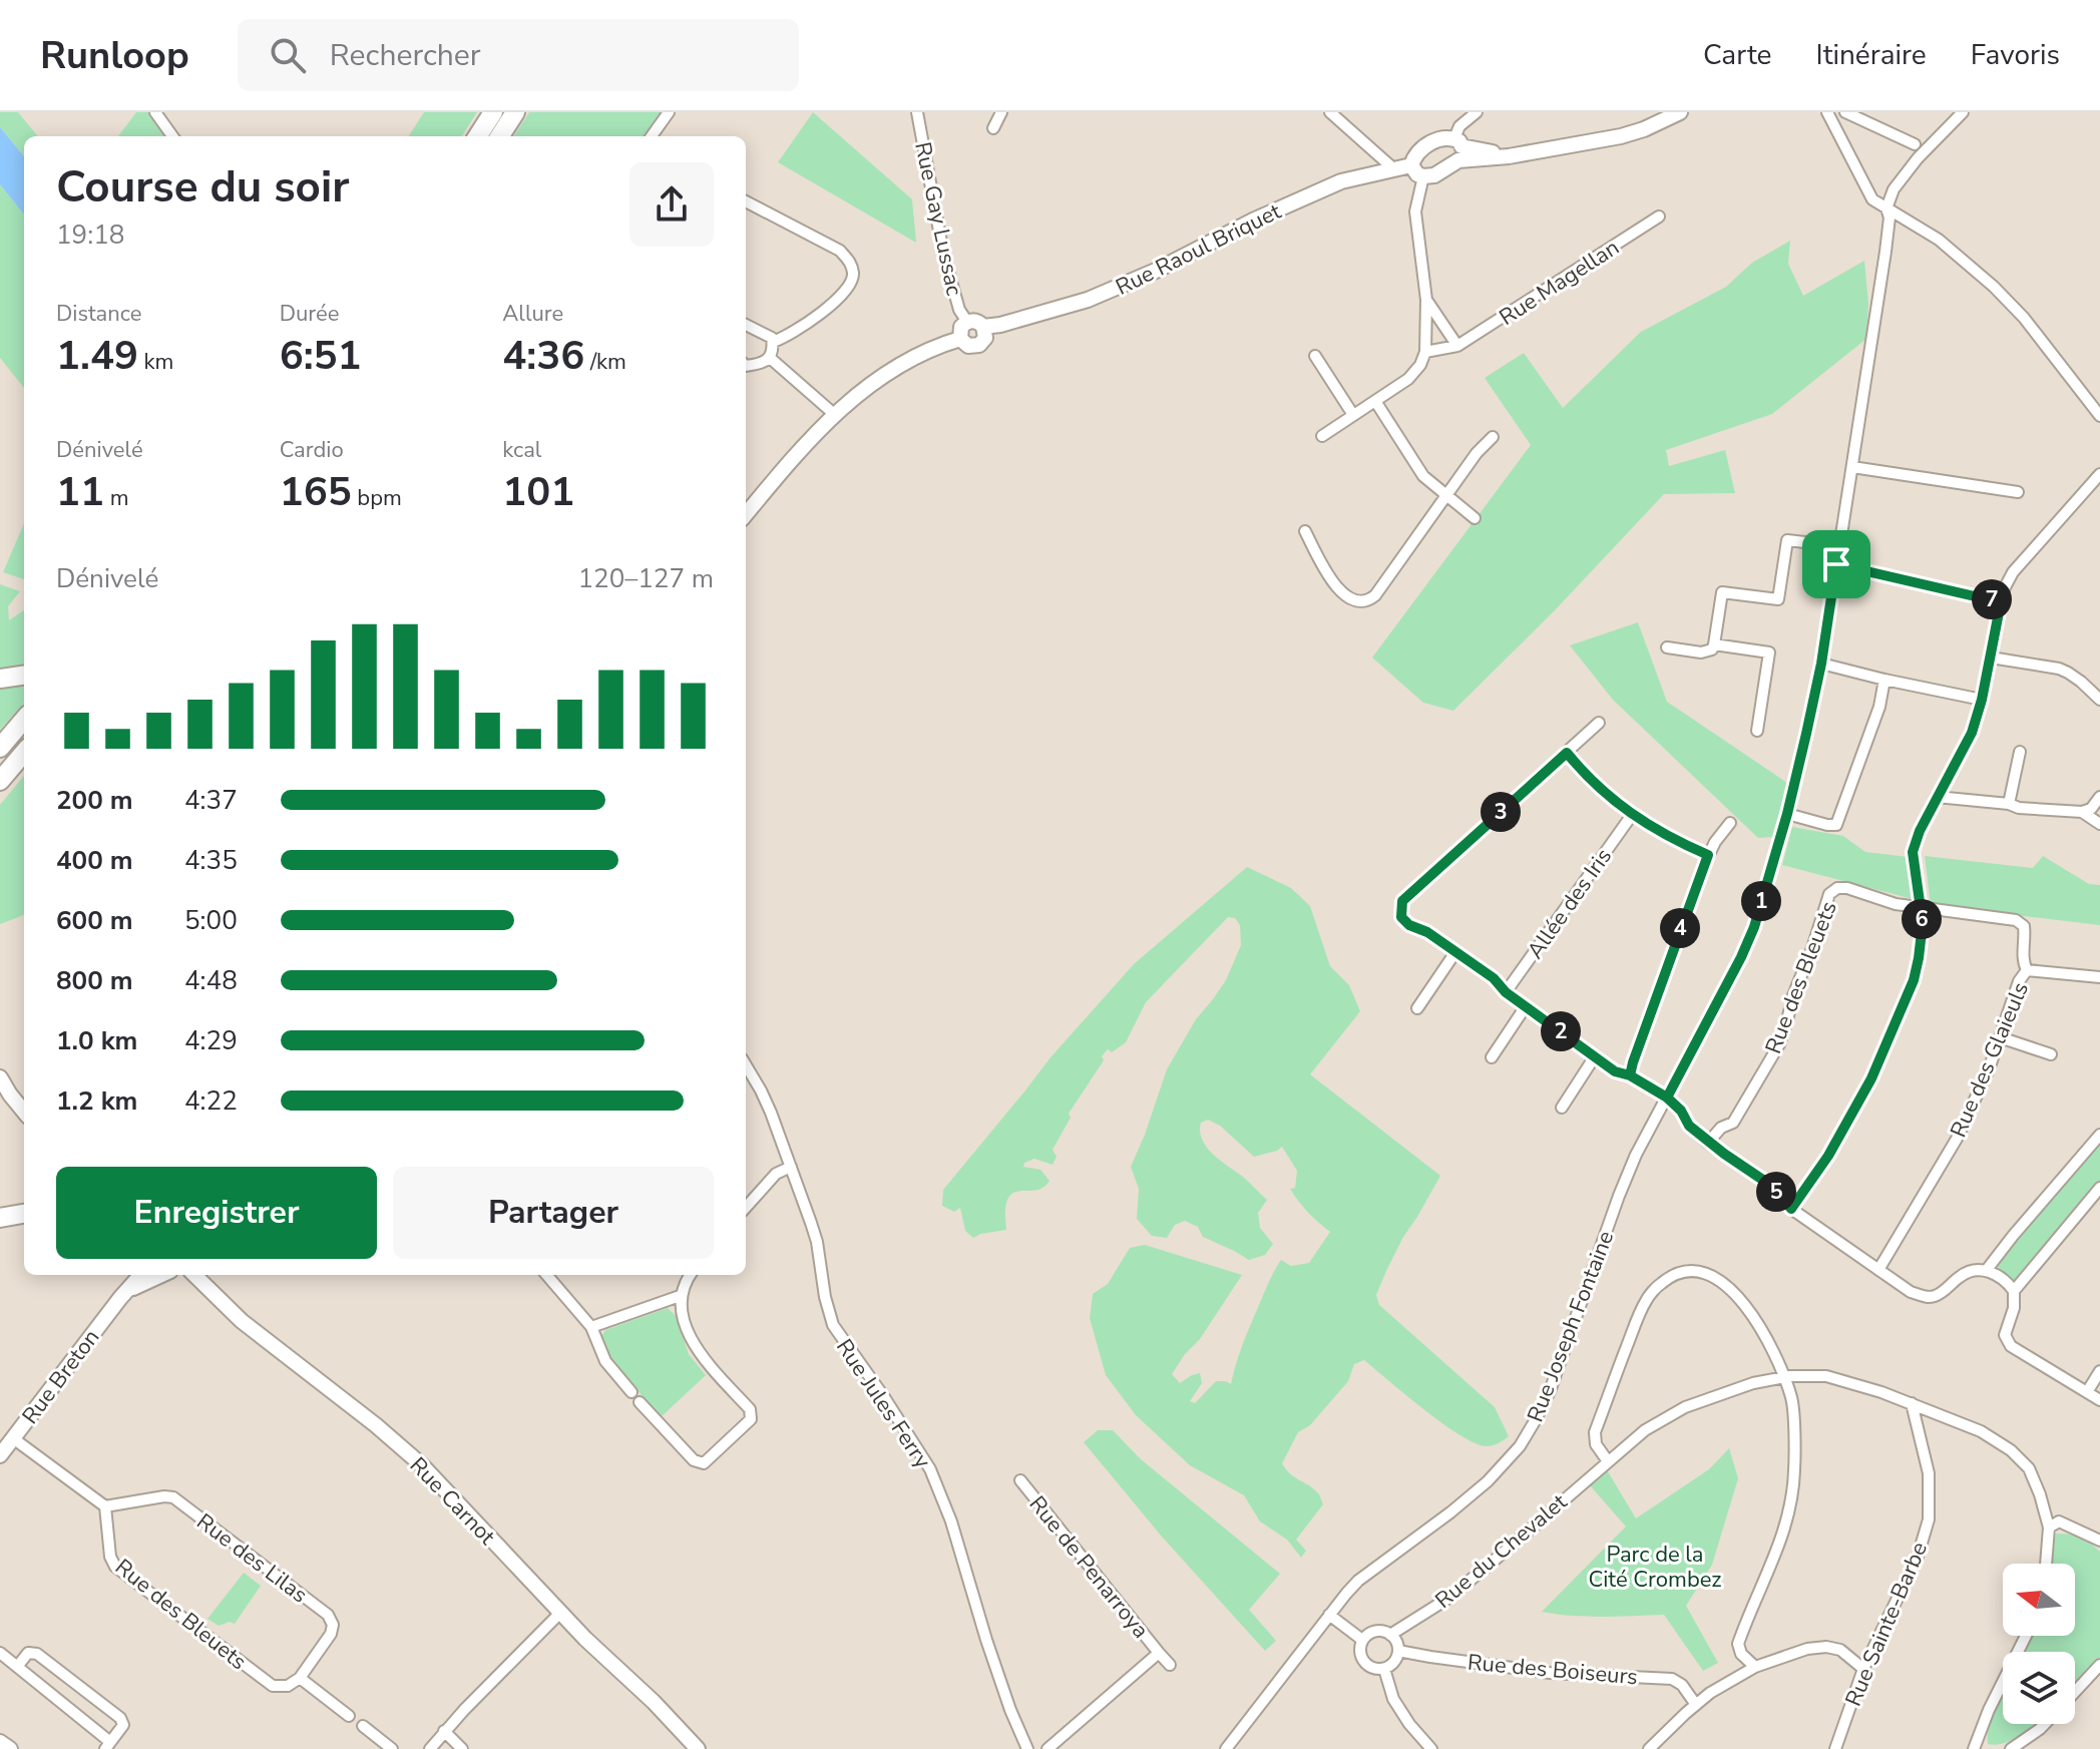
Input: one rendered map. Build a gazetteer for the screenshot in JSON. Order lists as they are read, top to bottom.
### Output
{
  "streets": {
    "main road": ["Rue Raoul Briquet", "Rue Breton", "Rue Carnot"],
    "street": [
      "Rue Gay Lussac",
      "Rue Magellan",
      "Allée des Iris",
      "Rue des Bleuets",
      "Rue des Glaieuls",
      "Rue Joseph Fontaine",
      "Rue Jules Ferry",
      "Rue du Chevalet",
      "Rue des Lilas",
      "Rue de Penarroya",
      "Rue Sainte-Barbe",
      "Rue des Boiseurs"
    ]
  },
  "crossings": [
    ["Rue Gay Lussac", "Rue Raoul Briquet"],
    ["Rue des Bleuets", "Rue des Glaieuls"],
    ["Rue des Bleuets", "Rue des Lilas"],
    ["Rue du Chevalet", "Rue Sainte-Barbe"],
    ["Rue du Chevalet", "Rue des Boiseurs"]
  ],
  "parks": ["Parc de la Cité Crombez"],
  "north": "left",
  "page": {
    "header": "Runloop",
    "search": "Rechercher",
    "nav": ["Carte", "Itinéraire", "Favoris"],
    "heading": ["Course du soir", "19:18"],
    "stats": [
      ["Distance", "1.49 km"],
      ["Durée", "6:51"],
      ["Allure", "4:36 /km"],
      ["Dénivelé", "11 m"],
      ["Cardio", "165 bpm"],
      ["kcal", "101"]
    ],
    "chart": ["Dénivelé", "120–127 m"],
    "pins": [
      "7",
      "3",
      "1",
      "6",
      "4",
      "2",
      "5"
    ],
    "list": [
      {
        "name": "200 m",
        "note": "4:37"
      },
      {
        "name": "400 m",
        "note": "4:35"
      },
      {
        "name": "600 m",
        "note": "5:00"
      },
      {
        "name": "800 m",
        "note": "4:48"
      },
      {
        "name": "1.0 km",
        "note": "4:29"
      },
      {
        "name": "1.2 km",
        "note": "4:22"
      }
    ],
    "buttons": ["Enregistrer", "Partager"]
  }
}
